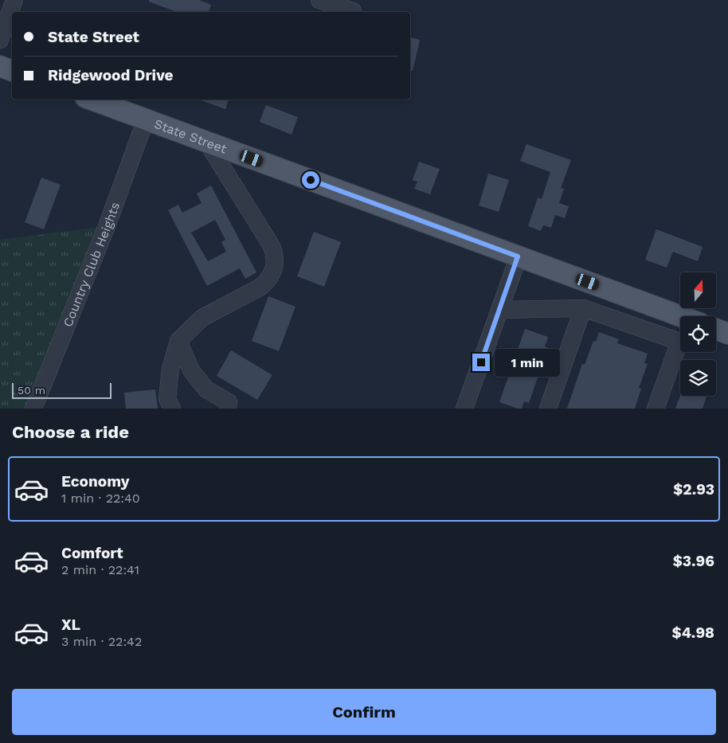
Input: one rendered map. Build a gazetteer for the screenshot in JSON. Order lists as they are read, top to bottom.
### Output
{
  "streets": {
    "main road": ["State Street"],
    "street": ["Country Club Heights"]
  },
  "crossings": [
    ["State Street", "Country Club Heights"]
  ],
  "scale_bar": "50 m",
  "north": "top",
  "page": {
    "banner": ["State Street", "Ridgewood Drive"],
    "bubble": "1 min",
    "scale": "50 m",
    "heading": "Choose a ride",
    "list": [
      {
        "name": "Economy",
        "note": "1 min · 22:40",
        "value": "$2.93"
      },
      {
        "name": "Comfort",
        "note": "2 min · 22:41",
        "value": "$3.96"
      },
      {
        "name": "XL",
        "note": "3 min · 22:42",
        "value": "$4.98"
      }
    ],
    "buttons": "Confirm"
  }
}
